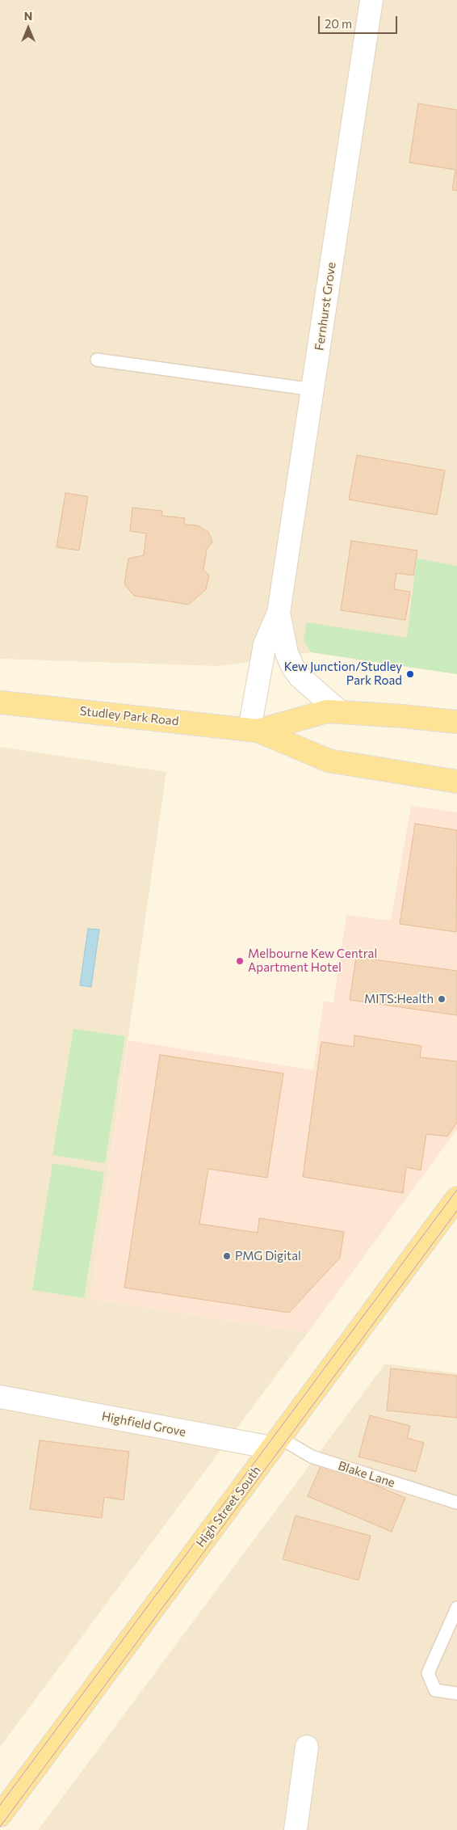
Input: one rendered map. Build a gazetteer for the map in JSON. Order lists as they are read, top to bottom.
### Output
{
  "streets": {
    "main road": ["Studley Park Road", "High Street South"],
    "street": ["Fernhurst Grove", "Highfield Grove"],
    "lane": ["Blake Lane"]
  },
  "crossings": [
    ["Fernhurst Grove", "Studley Park Road"],
    ["Highfield Grove", "Blake Lane"],
    ["Highfield Grove", "High Street South"],
    ["Blake Lane", "High Street South"]
  ],
  "places": [
    "Kew Junction/Studley Park Road",
    "Melbourne Kew Central Apartment Hotel",
    "MITS:Health",
    "PMG Digital"
  ],
  "scale_bar": "20 m",
  "north": "top"
}
